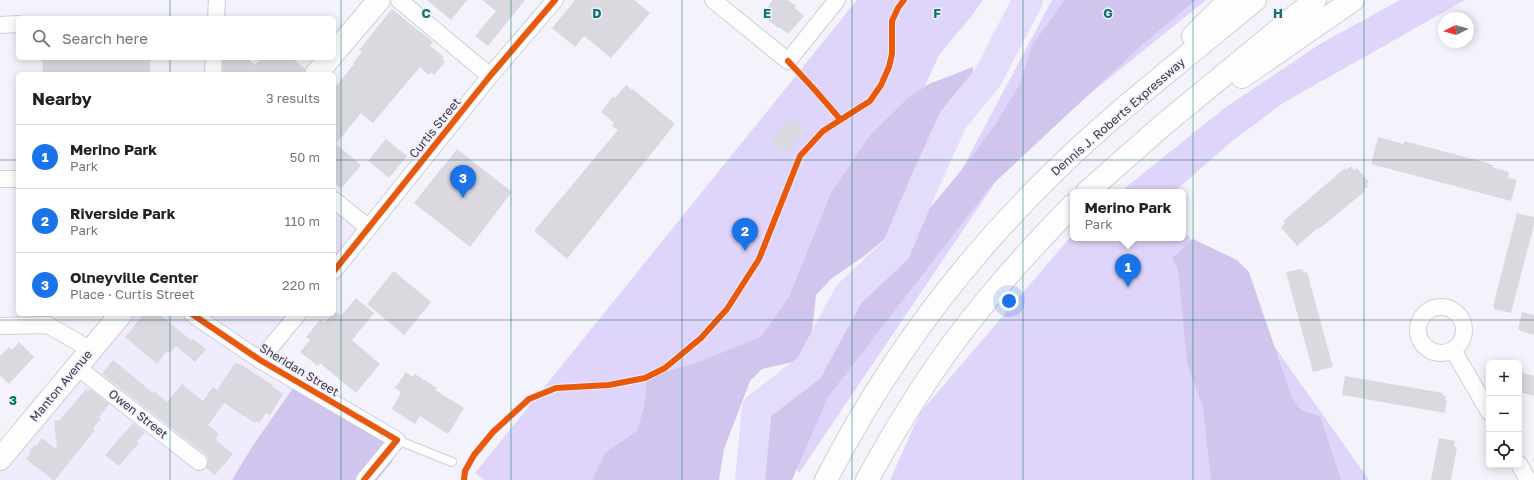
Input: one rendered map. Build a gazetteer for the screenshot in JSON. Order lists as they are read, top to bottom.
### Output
{
  "streets": {
    "main road": ["Dennis J. Roberts Expressway", "Manton Avenue"],
    "street": ["Curtis Street", "Sheridan Street", "Owen Street"]
  },
  "crossings": [
    ["Manton Avenue", "Owen Street"]
  ],
  "north": "left",
  "page": {
    "search": "Search here",
    "heading": ["Nearby", "3 results"],
    "list": [
      {
        "mark": "1",
        "name": "Merino Park",
        "note": "Park",
        "value": "50 m"
      },
      {
        "mark": "2",
        "name": "Riverside Park",
        "note": "Park",
        "value": "110 m"
      },
      {
        "mark": "3",
        "name": "Olneyville Center",
        "note": "Place · Curtis Street",
        "value": "220 m"
      }
    ],
    "pins": ["3", "2", "1"],
    "popup": ["Merino Park", "Park"],
    "map_buttons": ["+", "−"]
  },
  "grid": {
    "columns": [
      "C",
      "D",
      "E",
      "F",
      "G",
      "H"
    ],
    "rows": ["3"]
  }
}
